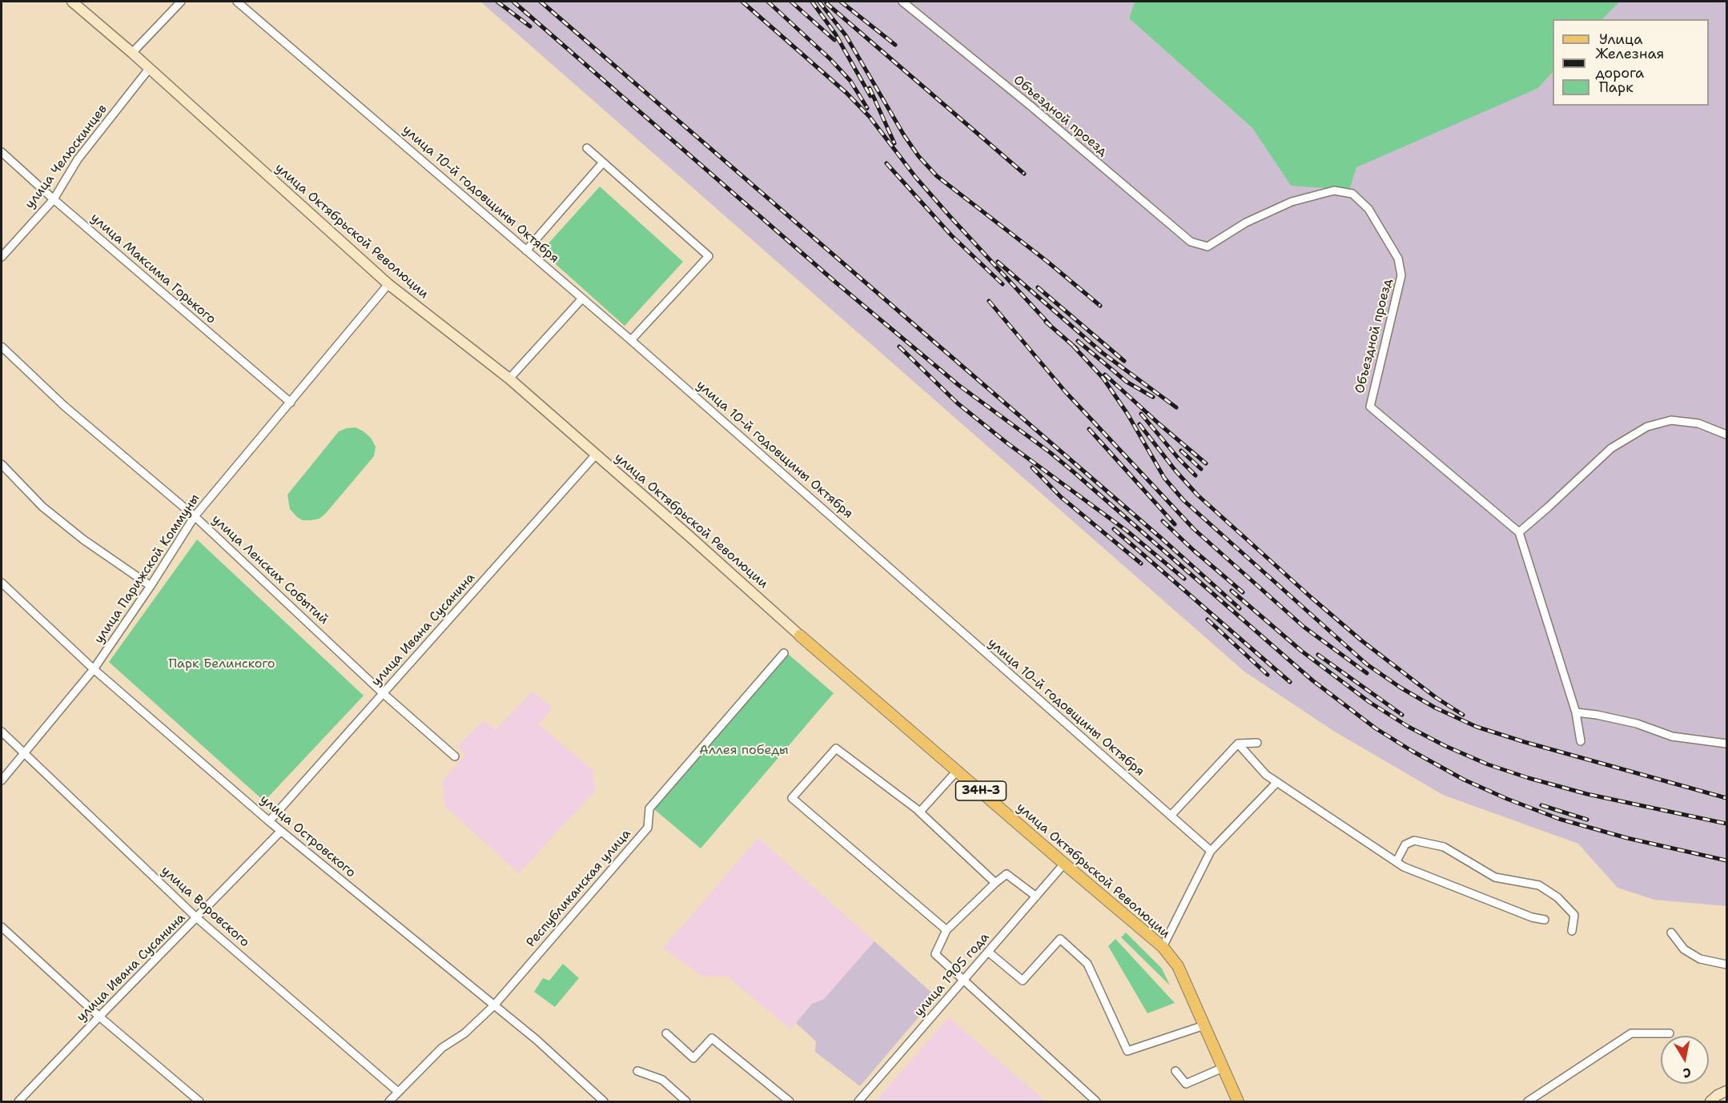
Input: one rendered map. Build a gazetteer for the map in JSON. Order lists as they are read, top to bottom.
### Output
{
  "streets": {
    "main road": ["улица Октябрьской Революции", "34Н-3"],
    "street": [
      "Объездной проезд",
      "улица Челюскинцев",
      "улица 10-й годовщины Октября",
      "улица Максима Горького",
      "улица Парижской Коммуны",
      "улица Ленских Событий",
      "улица Ивана Сусанина",
      "улица Островского",
      "Республиканская улица",
      "улица Воровского",
      "улица 1905 года"
    ]
  },
  "crossings": [
    ["улица Челюскинцев", "улица Октябрьской Революции"],
    ["улица Челюскинцев", "улица Максима Горького"],
    ["улица Октябрьской Революции", "улица Парижской Коммуны"],
    ["улица Октябрьской Революции", "улица Ивана Сусанина"],
    ["улица Октябрьской Революции", "улица 1905 года"],
    ["улица Максима Горького", "улица Парижской Коммуны"],
    ["улица Парижской Коммуны", "улица Ленских Событий"],
    ["улица Парижской Коммуны", "улица Островского"],
    ["улица Парижской Коммуны", "улица Воровского"],
    ["улица Ленских Событий", "улица Ивана Сусанина"],
    ["улица Ивана Сусанина", "улица Островского"],
    ["улица Ивана Сусанина", "улица Воровского"],
    ["улица Островского", "Республиканская улица"],
    ["Республиканская улица", "улица Воровского"]
  ],
  "parks": ["Парк Белинского", "Аллея победы"],
  "legend": ["Улица", "Железная дорога", "Парк"],
  "north": "bottom"
}
